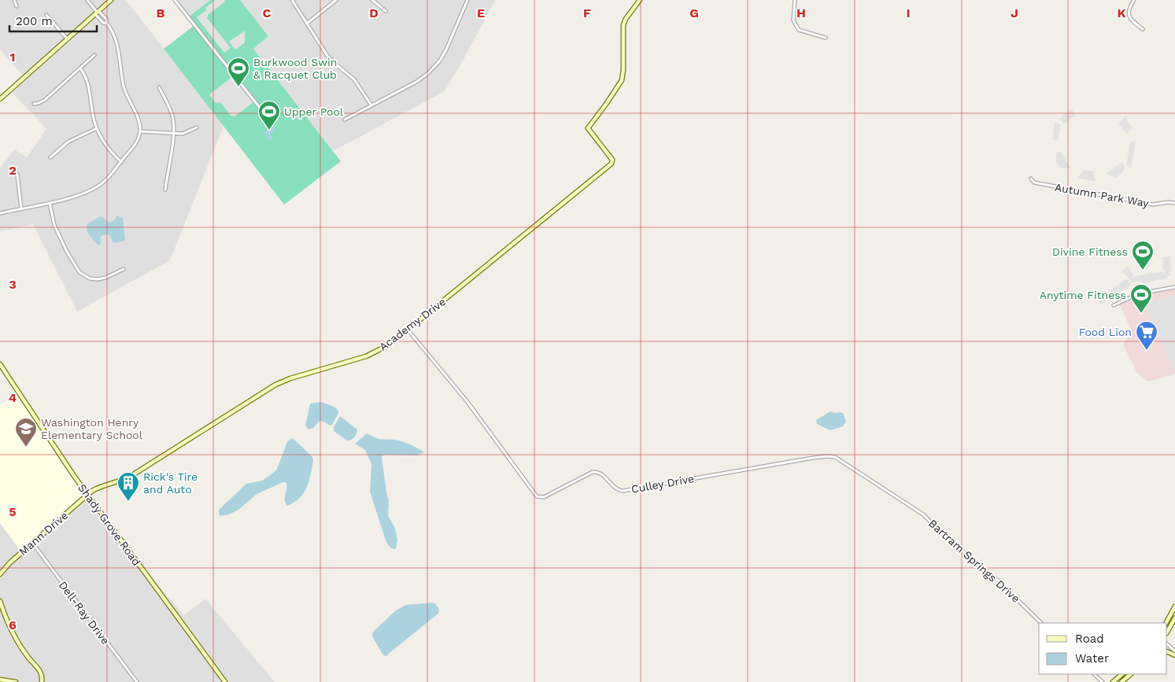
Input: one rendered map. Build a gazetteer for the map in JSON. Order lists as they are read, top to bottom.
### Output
{
  "streets": {
    "street": [
      "Autumn Park Way",
      "Academy Drive",
      "Culley Drive",
      "Shady Grove Road",
      "Mann Drive",
      "Bartram Springs Drive",
      "Dell-Ray Drive"
    ]
  },
  "crossings": [
    ["Academy Drive", "Culley Drive"],
    ["Academy Drive", "Shady Grove Road"],
    ["Academy Drive", "Mann Drive"],
    ["Culley Drive", "Bartram Springs Drive"],
    ["Shady Grove Road", "Mann Drive"],
    ["Mann Drive", "Dell-Ray Drive"]
  ],
  "places": {
    "sports": [
      "Burkwood Swin & Racquet Club",
      "Upper Pool",
      "Divine Fitness",
      "Anytime Fitness"
    ],
    "supermarket": ["Food Lion"],
    "school or university": ["Washington Henry Elementary School"],
    "building": ["Rick's Tire and Auto"]
  },
  "legend": ["Road", "Water"],
  "scale_bar": "200 m",
  "grid": {
    "columns": [
      "B",
      "C",
      "D",
      "E",
      "F",
      "G",
      "H",
      "I",
      "J",
      "K"
    ],
    "rows": [
      "1",
      "2",
      "3",
      "4",
      "5",
      "6"
    ]
  }
}
